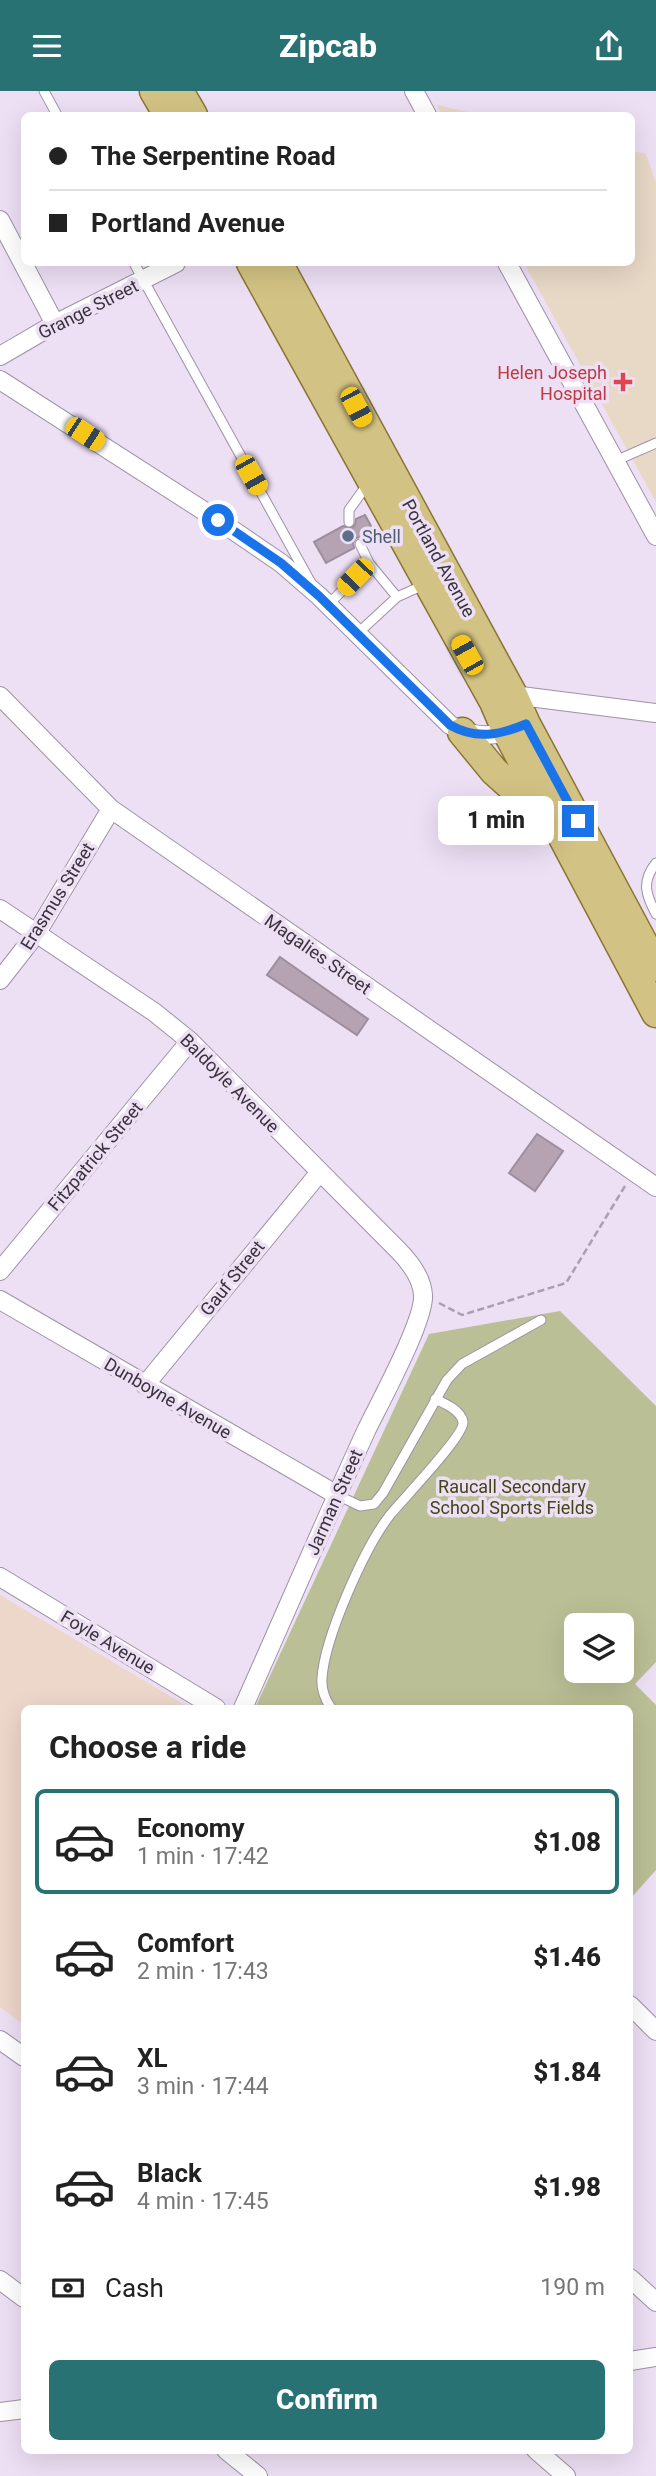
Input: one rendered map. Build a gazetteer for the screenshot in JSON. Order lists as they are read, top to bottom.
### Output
{
  "streets": {
    "main road": ["Portland Avenue"],
    "street": [
      "Grange Street",
      "Erasmus Street",
      "Magalies Street",
      "Baldoyle Avenue",
      "Fitzpatrick Street",
      "Gauf Street",
      "Dunboyne Avenue",
      "Jarman Street",
      "Foyle Avenue"
    ]
  },
  "crossings": [
    ["Erasmus Street", "Magalies Street"],
    ["Erasmus Street", "Baldoyle Avenue"],
    ["Baldoyle Avenue", "Fitzpatrick Street"],
    ["Baldoyle Avenue", "Gauf Street"],
    ["Baldoyle Avenue", "Jarman Street"],
    ["Gauf Street", "Dunboyne Avenue"],
    ["Dunboyne Avenue", "Jarman Street"]
  ],
  "parks": ["Raucall Secondary School Sports Fields"],
  "places": {
    "health": ["Helen Joseph Hospital"],
    "other": ["Shell"]
  },
  "page": {
    "header": "Zipcab",
    "banner": ["The Serpentine Road", "Portland Avenue"],
    "bubble": "1 min",
    "heading": "Choose a ride",
    "list": [
      {
        "name": "Economy",
        "note": "1 min · 17:42",
        "value": "$1.08"
      },
      {
        "name": "Comfort",
        "note": "2 min · 17:43",
        "value": "$1.46"
      },
      {
        "name": "XL",
        "note": "3 min · 17:44",
        "value": "$1.84"
      },
      {
        "name": "Black",
        "note": "4 min · 17:45",
        "value": "$1.98"
      }
    ],
    "pay": ["Cash", "190 m"],
    "buttons": "Confirm"
  }
}
